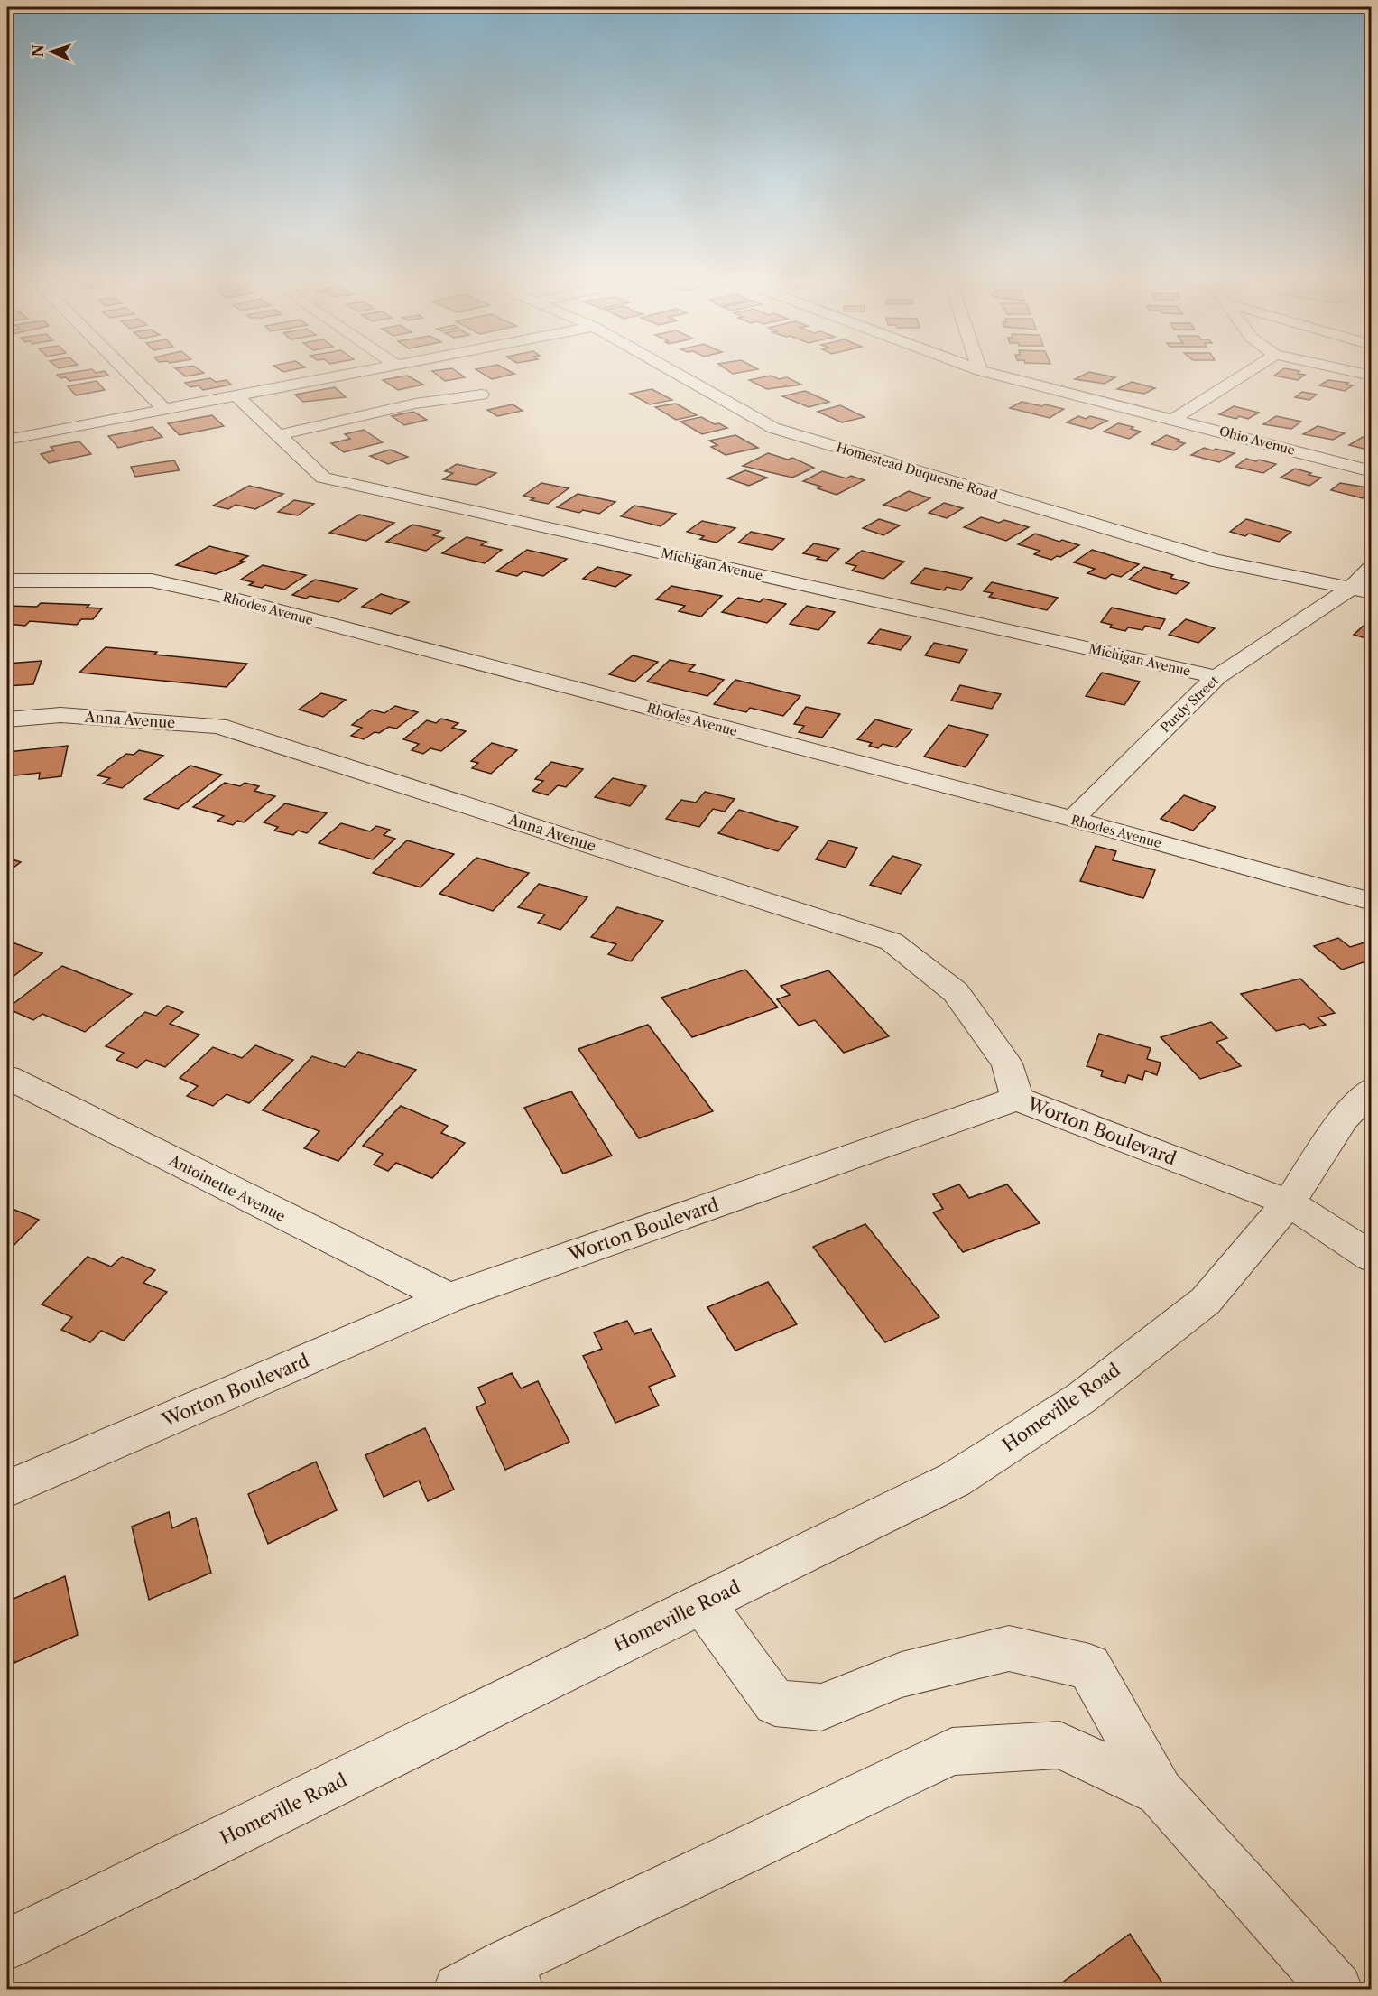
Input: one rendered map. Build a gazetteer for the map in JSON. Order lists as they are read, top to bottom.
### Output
{
  "streets": {
    "street": [
      "Ohio Avenue",
      "Homestead Duquesne Road",
      "Michigan Avenue",
      "Rhodes Avenue",
      "Purdy Street",
      "Anna Avenue",
      "Worton Boulevard",
      "Antoinette Avenue",
      "Homeville Road"
    ]
  },
  "crossings": [
    ["Homestead Duquesne Road", "Purdy Street"],
    ["Michigan Avenue", "Purdy Street"],
    ["Rhodes Avenue", "Purdy Street"],
    ["Anna Avenue", "Worton Boulevard"],
    ["Worton Boulevard", "Antoinette Avenue"],
    ["Worton Boulevard", "Homeville Road"]
  ],
  "north": "left"
}
